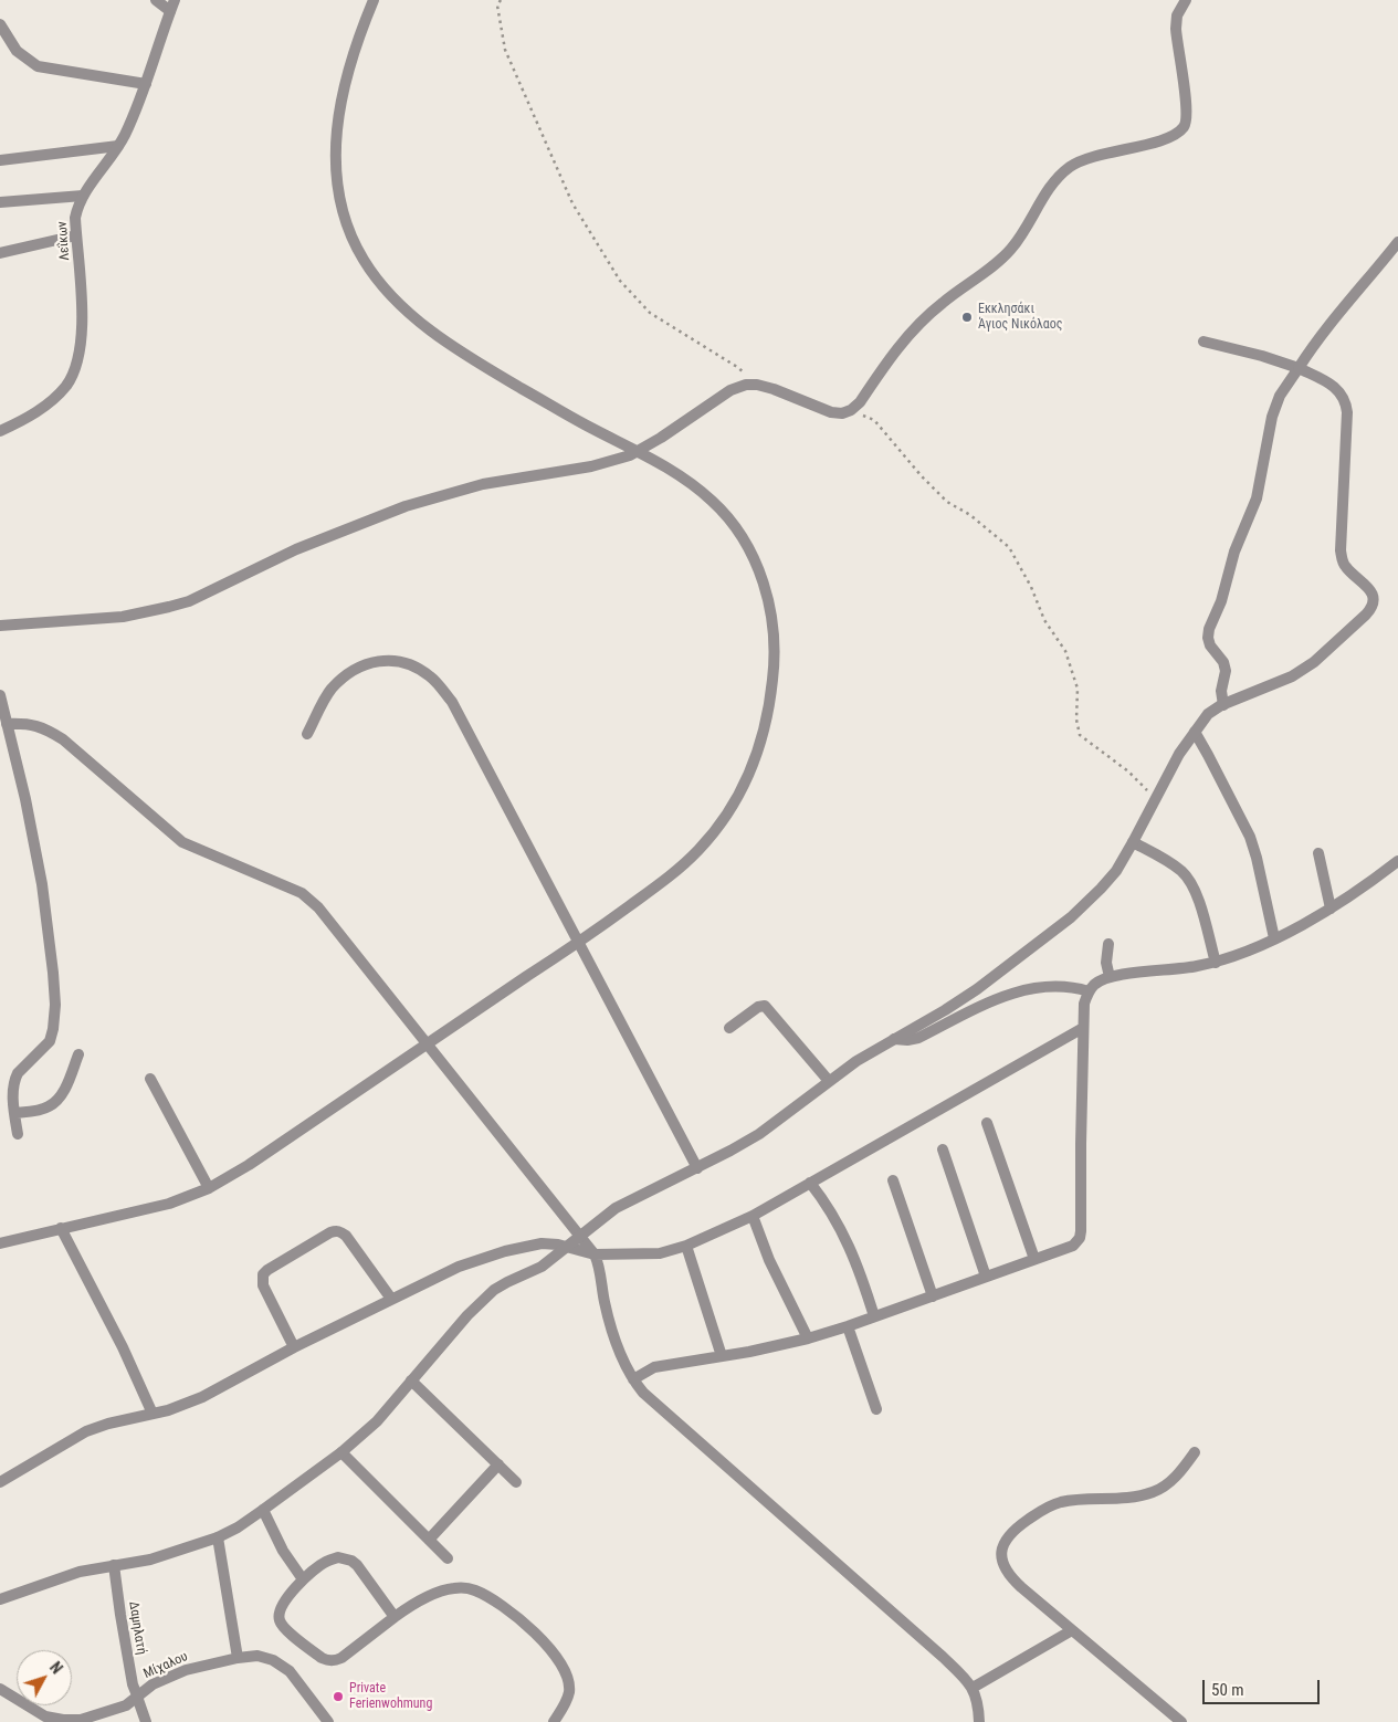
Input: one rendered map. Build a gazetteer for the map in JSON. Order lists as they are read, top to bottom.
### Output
{
  "streets": {
    "street": ["Λεΐκων", "Δαμηλατή", "Μίχαλου"]
  },
  "places": ["Εκκλησάκι Άγιος Νικόλαος", "Private Ferienwohmung"],
  "scale_bar": "50 m",
  "north": "top right"
}
